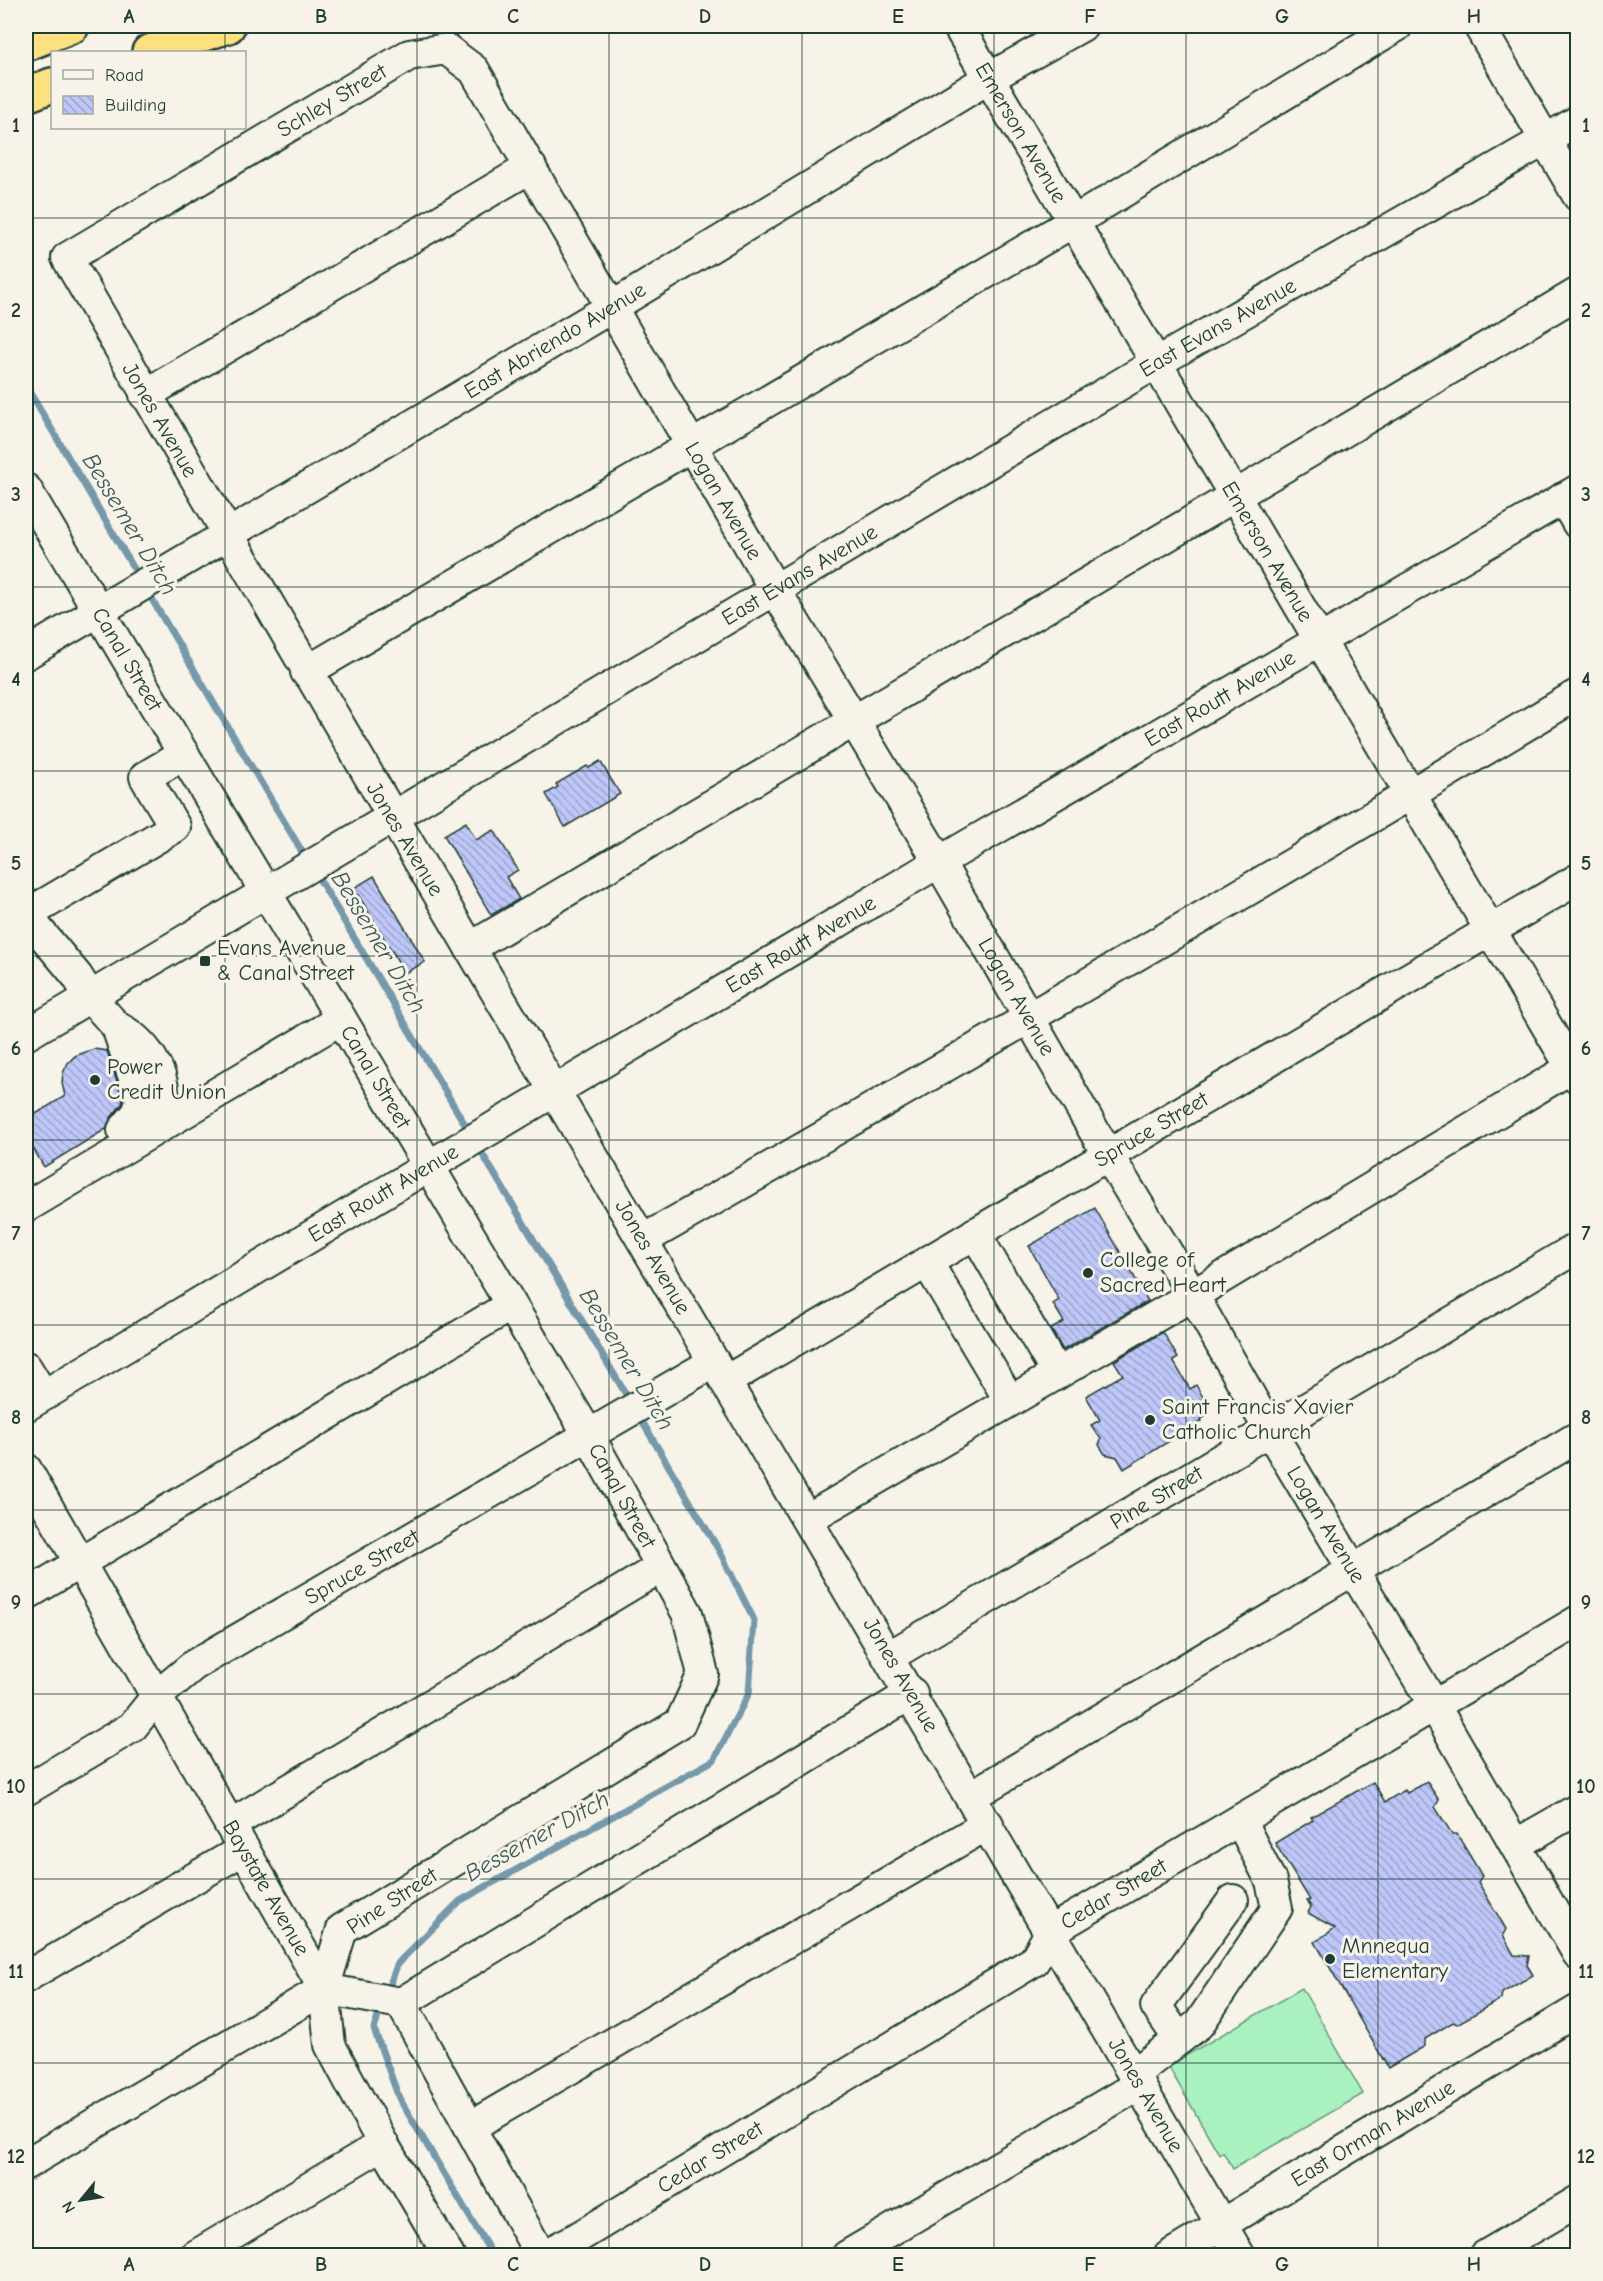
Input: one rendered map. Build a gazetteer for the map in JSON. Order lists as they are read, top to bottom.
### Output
{
  "streets": {
    "street": [
      "Schley Street",
      "Emerson Avenue",
      "East Evans Avenue",
      "East Abriendo Avenue",
      "Jones Avenue",
      "Logan Avenue",
      "Canal Street",
      "East Routt Avenue",
      "Spruce Street",
      "Pine Street",
      "Baystate Avenue",
      "Cedar Street",
      "East Orman Avenue"
    ]
  },
  "crossings": [
    ["Schley Street", "Jones Avenue"],
    ["Schley Street", "Logan Avenue"],
    ["Emerson Avenue", "East Evans Avenue"],
    ["Emerson Avenue", "East Abriendo Avenue"],
    ["Emerson Avenue", "East Routt Avenue"],
    ["Emerson Avenue", "Spruce Street"],
    ["East Evans Avenue", "Jones Avenue"],
    ["East Evans Avenue", "Logan Avenue"],
    ["East Evans Avenue", "Canal Street"],
    ["East Abriendo Avenue", "Jones Avenue"],
    ["East Abriendo Avenue", "Logan Avenue"],
    ["East Abriendo Avenue", "Canal Street"],
    ["Jones Avenue", "East Routt Avenue"],
    ["Jones Avenue", "Spruce Street"],
    ["Jones Avenue", "Pine Street"],
    ["Jones Avenue", "Cedar Street"],
    ["Jones Avenue", "East Orman Avenue"],
    ["Logan Avenue", "East Routt Avenue"],
    ["Logan Avenue", "Spruce Street"],
    ["Logan Avenue", "Pine Street"],
    ["Logan Avenue", "Cedar Street"],
    ["Canal Street", "East Routt Avenue"],
    ["Canal Street", "Spruce Street"],
    ["Canal Street", "Pine Street"],
    ["Spruce Street", "Baystate Avenue"],
    ["Pine Street", "Baystate Avenue"]
  ],
  "water": ["Bessemer Ditch"],
  "places": {
    "transit": ["Evans Avenue & Canal Street"],
    "other": [
      "Power Credit Union",
      "College of Sacred Heart",
      "Saint Francis Xavier Catholic Church",
      "Mnnequa Elementary"
    ]
  },
  "legend": ["Road", "Building"],
  "north": "bottom left",
  "grid": {
    "columns": [
      "A",
      "B",
      "C",
      "D",
      "E",
      "F",
      "G",
      "H"
    ],
    "rows": [
      "1",
      "2",
      "3",
      "4",
      "5",
      "6",
      "7",
      "8",
      "9",
      "10",
      "11",
      "12"
    ]
  }
}
